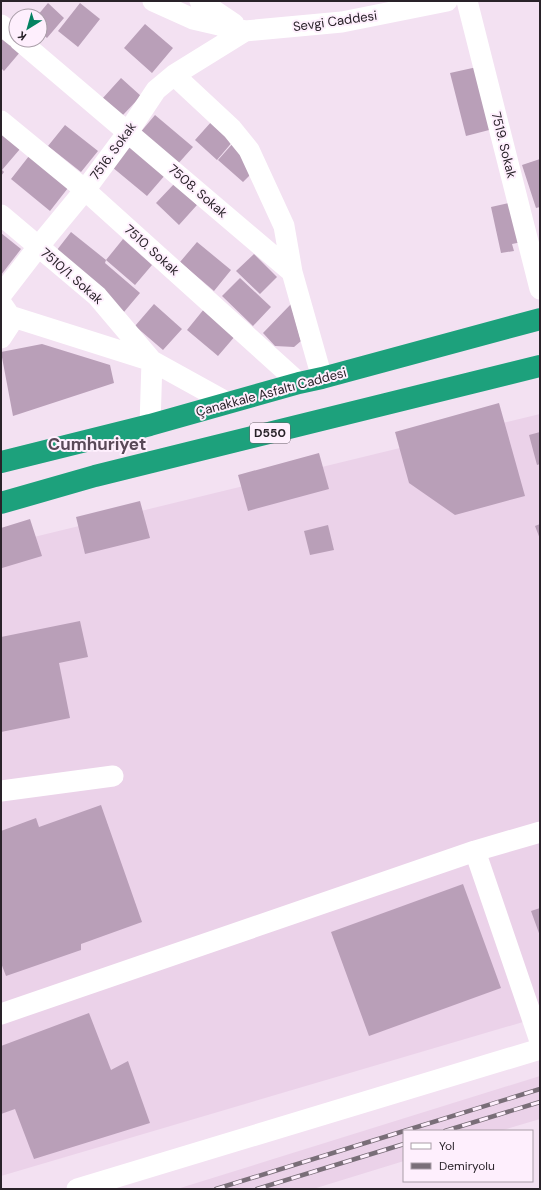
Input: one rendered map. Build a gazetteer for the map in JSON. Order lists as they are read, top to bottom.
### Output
{
  "streets": {
    "highway": ["Çanakkale Asfaltı Caddesi", "D550"],
    "street": [
      "Sevgi Caddesi",
      "7519. Sokak",
      "7516. Sokak",
      "7508. Sokak",
      "7510. Sokak",
      "7510/1. Sokak"
    ]
  },
  "crossings": [
    ["Sevgi Caddesi", "7516. Sokak"],
    ["7516. Sokak", "7508. Sokak"],
    ["7516. Sokak", "7510. Sokak"],
    ["7516. Sokak", "7510/1. Sokak"],
    ["7510. Sokak", "Çanakkale Asfaltı Caddesi"]
  ],
  "districts": ["Cumhuriyet"],
  "legend": ["Yol", "Demiryolu"],
  "north": "bottom left"
}
